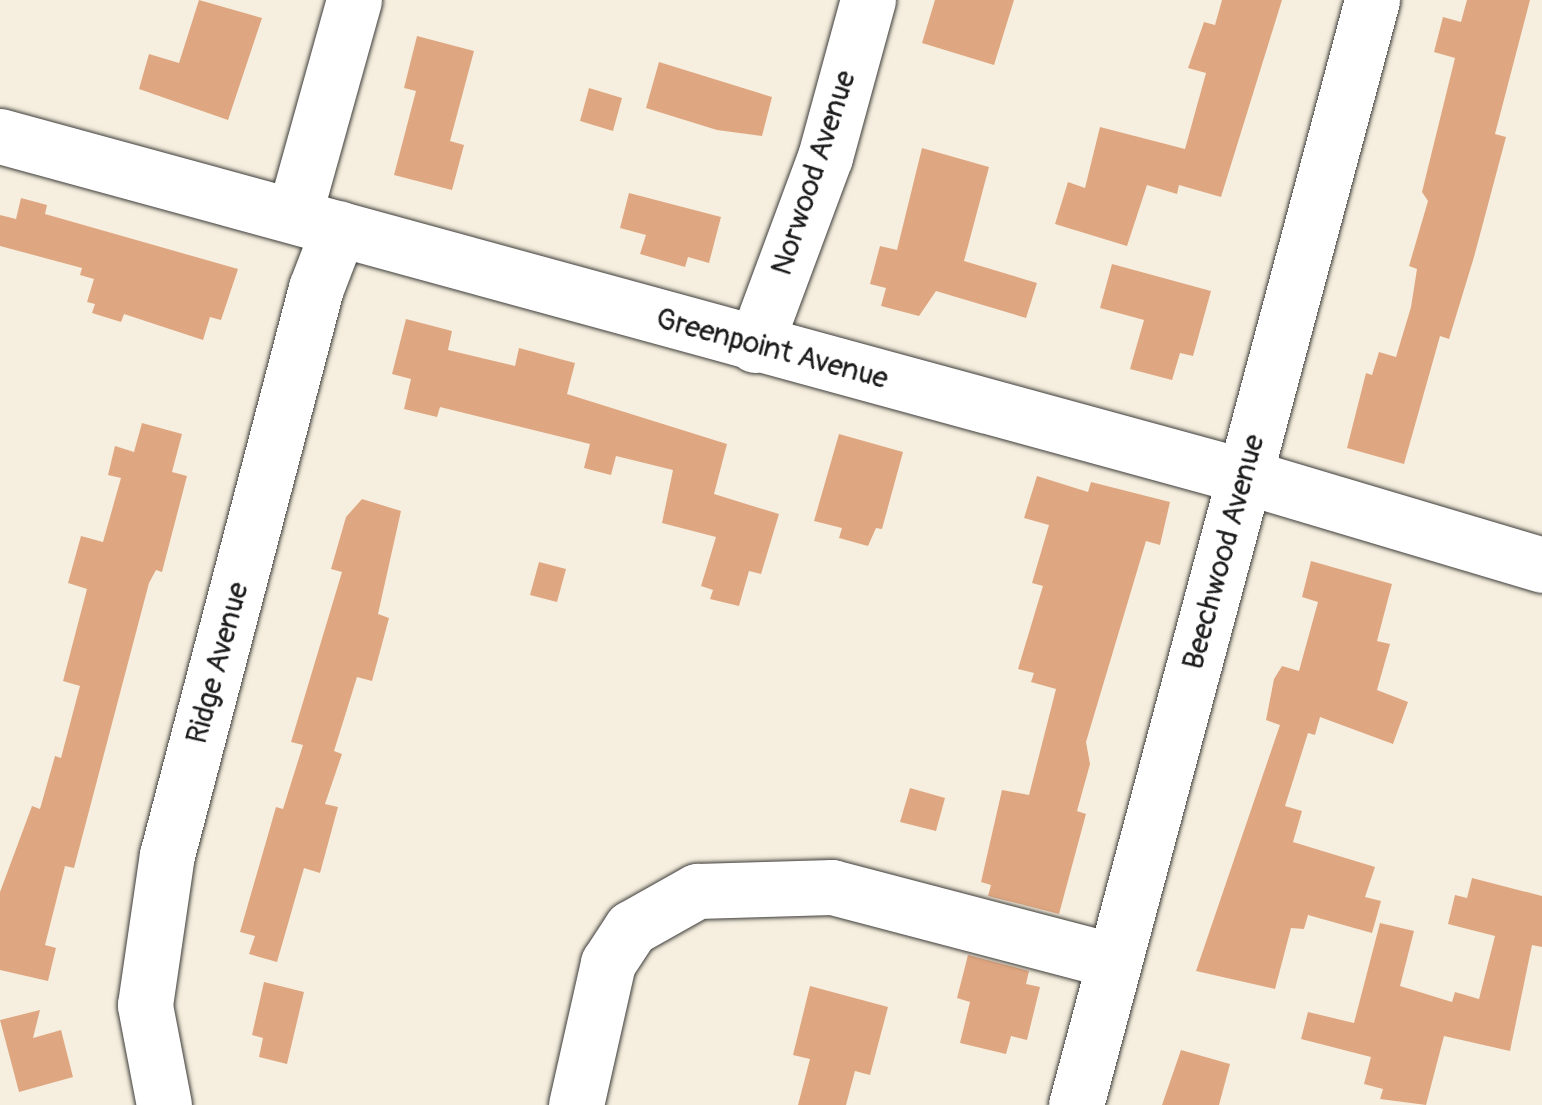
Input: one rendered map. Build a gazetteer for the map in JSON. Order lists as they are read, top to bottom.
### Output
{
  "streets": {
    "street": [
      "Norwood Avenue",
      "Greenpoint Avenue",
      "Beechwood Avenue",
      "Ridge Avenue"
    ]
  },
  "crossings": [
    ["Norwood Avenue", "Greenpoint Avenue"],
    ["Greenpoint Avenue", "Beechwood Avenue"],
    ["Greenpoint Avenue", "Ridge Avenue"]
  ]
}
